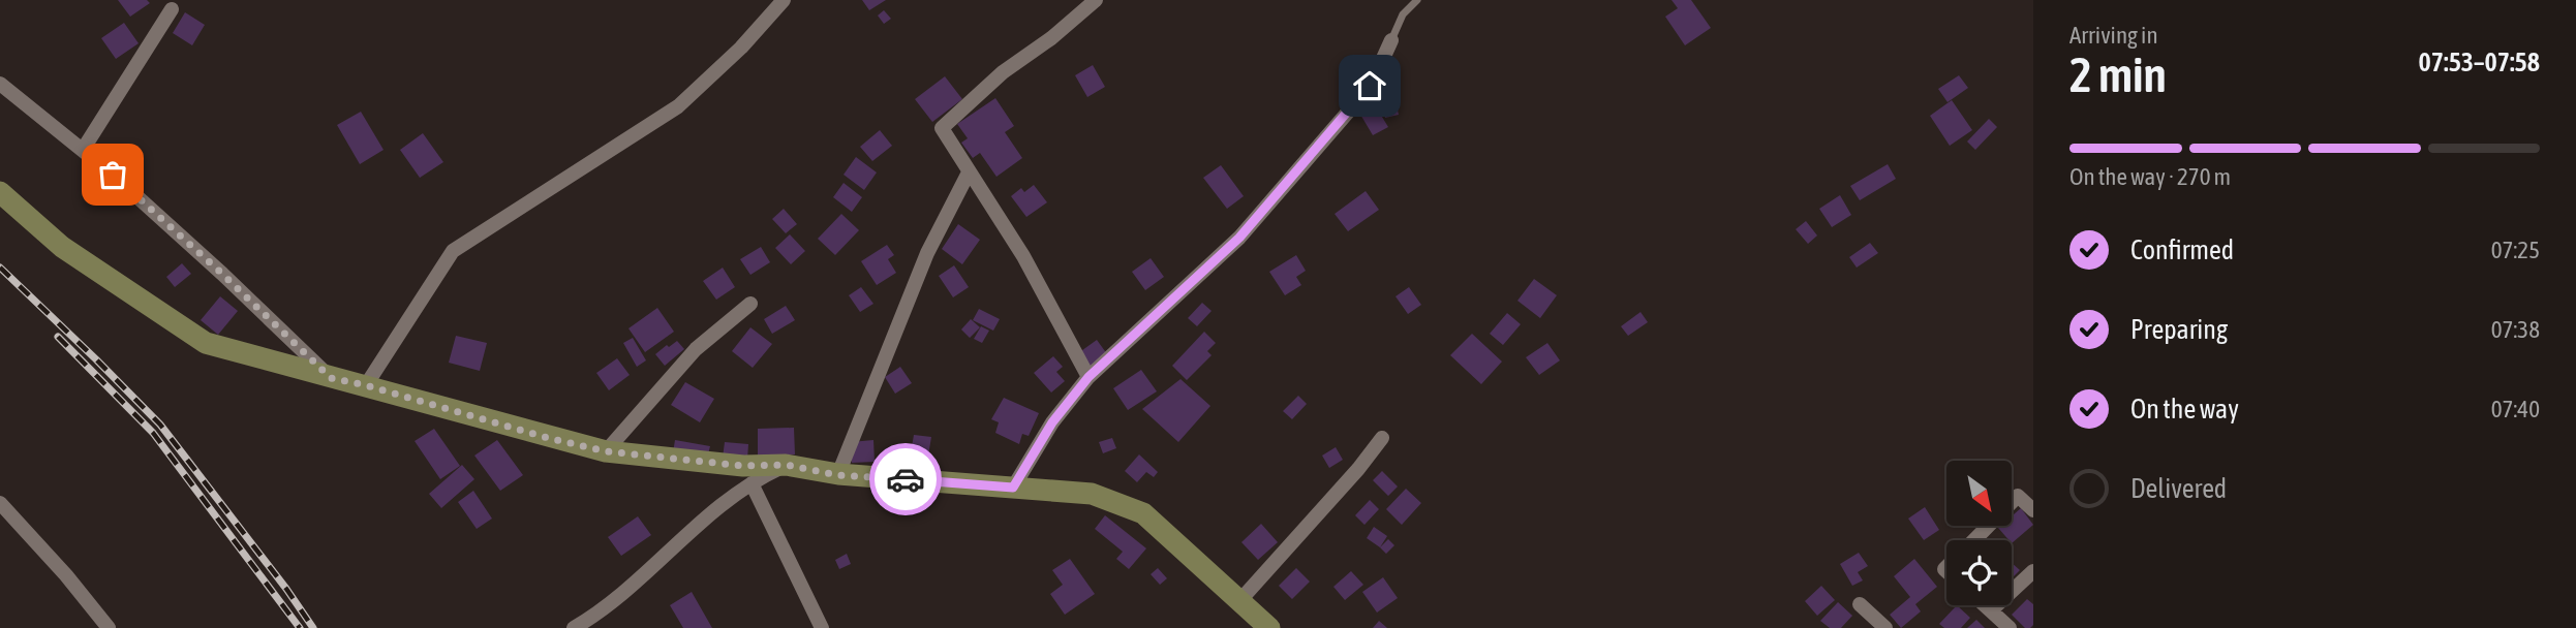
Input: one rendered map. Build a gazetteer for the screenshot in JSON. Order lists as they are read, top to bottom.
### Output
{
  "north": "bottom right",
  "page": {
    "heading": ["2 min", "Arriving in", "07:53–07:58"],
    "bar": "On the way · 270 m",
    "list": [
      ["Confirmed", "07:25"],
      ["Preparing", "07:38"],
      ["On the way", "07:40"],
      "Delivered"
    ]
  }
}
